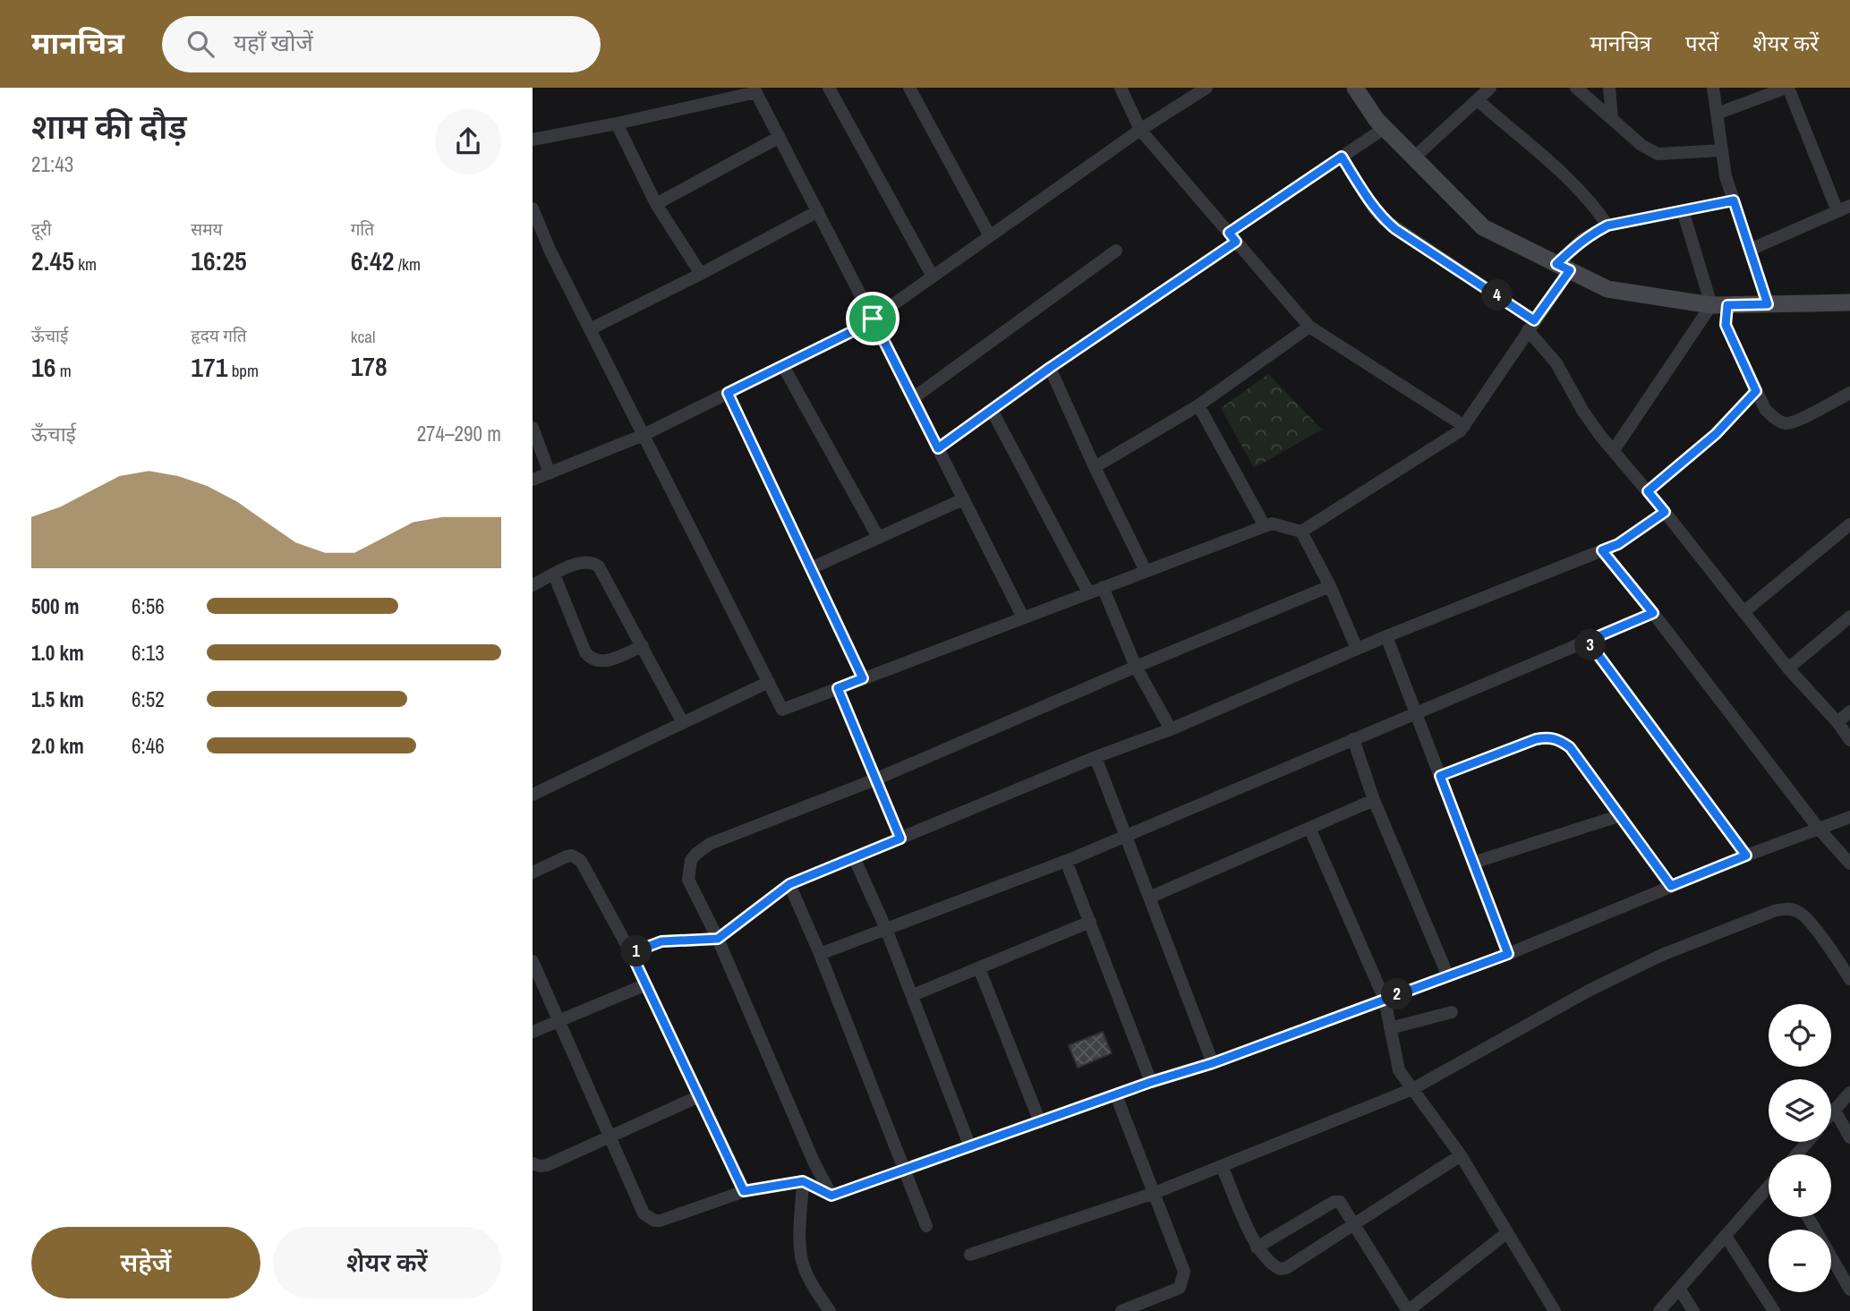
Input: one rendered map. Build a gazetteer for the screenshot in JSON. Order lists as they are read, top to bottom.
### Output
{
  "page": {
    "header": "मानचित्र",
    "search": "यहाँ खोजें",
    "nav": ["मानचित्र", "परतें", "शेयर करें"],
    "heading": ["शाम की दौड़", "21:43"],
    "stats": [
      ["दूरी", "2.45 km"],
      ["समय", "16:25"],
      ["गति", "6:42 /km"],
      ["ऊँचाई", "16 m"],
      ["हृदय गति", "171 bpm"],
      ["kcal", "178"]
    ],
    "pins": [
      "4",
      "3",
      "1",
      "2"
    ],
    "chart": ["ऊँचाई", "274–290 m"],
    "list": [
      {
        "name": "500 m",
        "note": "6:56"
      },
      {
        "name": "1.0 km",
        "note": "6:13"
      },
      {
        "name": "1.5 km",
        "note": "6:52"
      },
      {
        "name": "2.0 km",
        "note": "6:46"
      }
    ],
    "map_buttons": ["+", "−"],
    "buttons": ["सहेजें", "शेयर करें"]
  }
}
